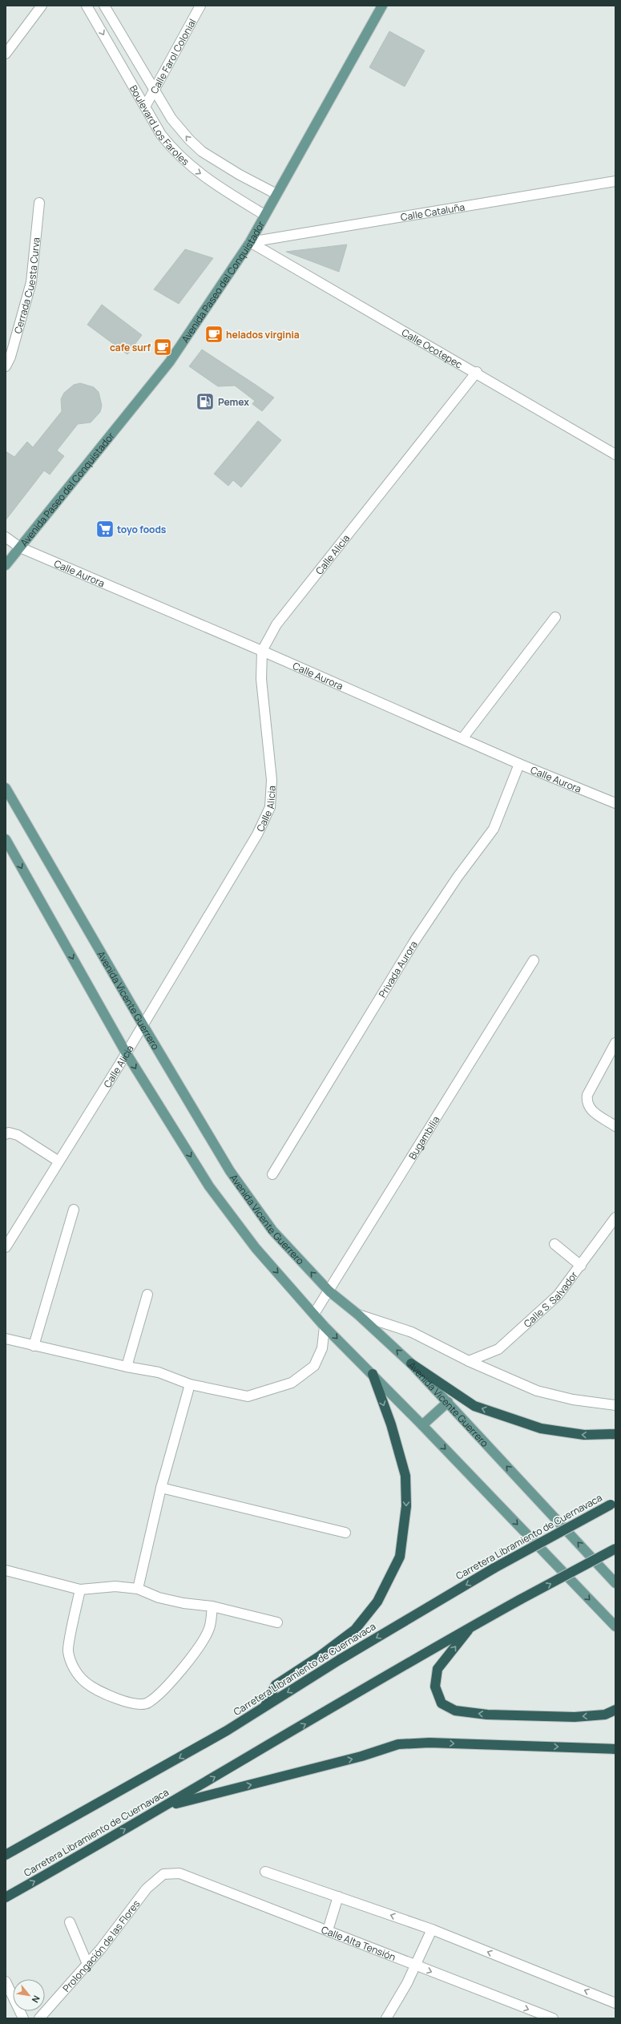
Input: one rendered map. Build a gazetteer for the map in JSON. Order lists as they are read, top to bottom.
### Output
{
  "streets": {
    "highway": ["Carretera Libramiento de Cuernavaca"],
    "main road": ["Avenida Paseo del Conquistador", "Avenida Vicente Guerrero"],
    "street": [
      "Calle Farol Colonial",
      "Boulevard Los Faroles",
      "Calle Cataluña",
      "Cerrada Cuesta Curva",
      "Calle Ocotepec",
      "Calle Alicia",
      "Calle Aurora",
      "Privada Aurora",
      "Bugambilia",
      "Calle S. Salvador",
      "Calle Alta Tensión",
      "Prolongación de las Flores"
    ]
  },
  "crossings": [
    ["Calle Farol Colonial", "Boulevard Los Faroles"],
    ["Boulevard Los Faroles", "Avenida Paseo del Conquistador"],
    ["Calle Cataluña", "Avenida Paseo del Conquistador"],
    ["Calle Cataluña", "Calle Ocotepec"],
    ["Avenida Paseo del Conquistador", "Calle Ocotepec"],
    ["Avenida Paseo del Conquistador", "Calle Aurora"],
    ["Calle Ocotepec", "Calle Alicia"],
    ["Calle Alicia", "Calle Aurora"],
    ["Calle Alicia", "Avenida Vicente Guerrero"],
    ["Calle Aurora", "Privada Aurora"],
    ["Avenida Vicente Guerrero", "Bugambilia"],
    ["Calle Alta Tensión", "Prolongación de las Flores"]
  ],
  "places": {
    "cafe": ["helados virginia", "cafe surf"],
    "fuel station": ["Pemex"],
    "supermarket": ["toyo foods"]
  },
  "north": "bottom right"
}
